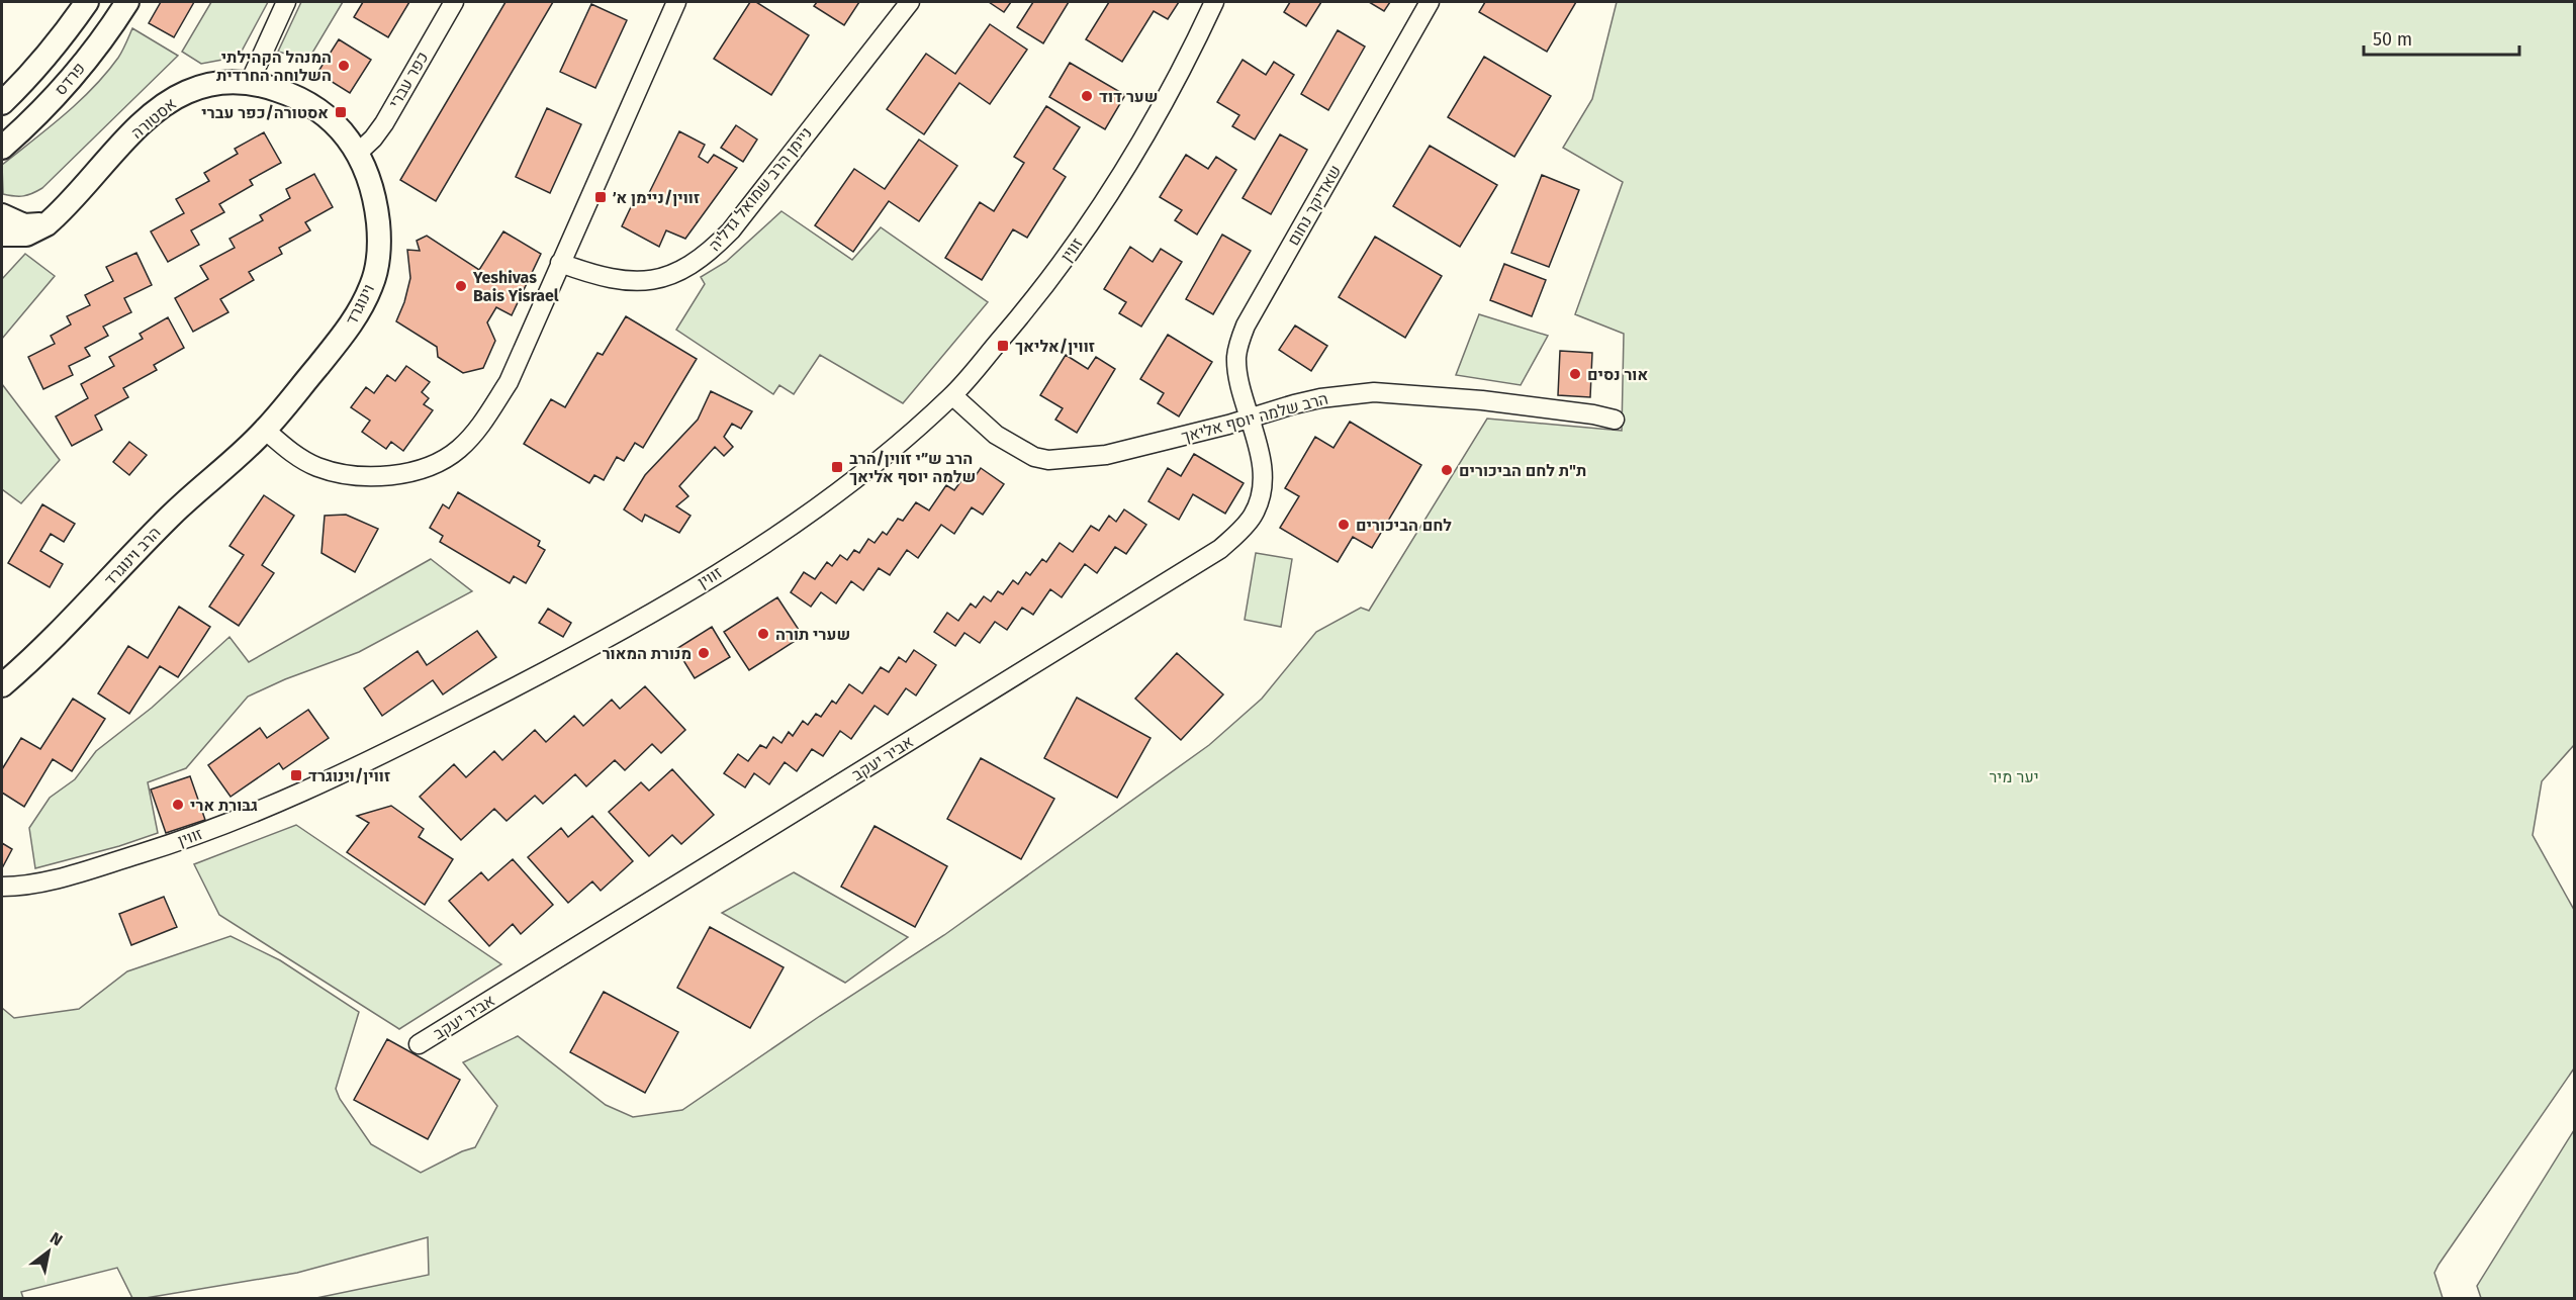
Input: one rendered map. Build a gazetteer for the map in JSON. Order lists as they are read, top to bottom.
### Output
{
  "streets": {
    "street": [
      "פרדס",
      "כפר עברי",
      "אסטורה",
      "ניימן הרב שמואל גדליה",
      "שאדיקר נחום",
      "זווין",
      "וינוגרד",
      "הרב שלמה יוסף אליאך",
      "הרב וינוגרד",
      "אביר יעקב"
    ]
  },
  "crossings": [
    ["כפר עברי", "אסטורה"],
    ["כפר עברי", "וינוגרד"],
    ["אסטורה", "וינוגרד"],
    ["שאדיקר נחום", "הרב שלמה יוסף אליאך"],
    ["שאדיקר נחום", "אביר יעקב"],
    ["זווין", "הרב שלמה יוסף אליאך"],
    ["וינוגרד", "הרב וינוגרד"],
    ["הרב שלמה יוסף אליאך", "אביר יעקב"]
  ],
  "parks": ["יער מיר"],
  "places": {
    "other": [
      "המנהל הקהילתי השלוחה החרדית",
      "שער דוד",
      "Yeshivas Bais Yisrael",
      "אור נסים",
      "ת\"ת לחם הביכורים",
      "לחם הביכורים",
      "שערי תורה",
      "מנורת המאור",
      "גבורת ארי"
    ],
    "transit": [
      "אסטורה/כפר עברי",
      "זווין/ניימן א׳",
      "זווין/אליאך",
      "הרב ש״י זווין/הרב שלמה יוסף אליאך",
      "זווין/וינוגרד"
    ]
  },
  "scale_bar": "50 m",
  "north": "top right"
}
